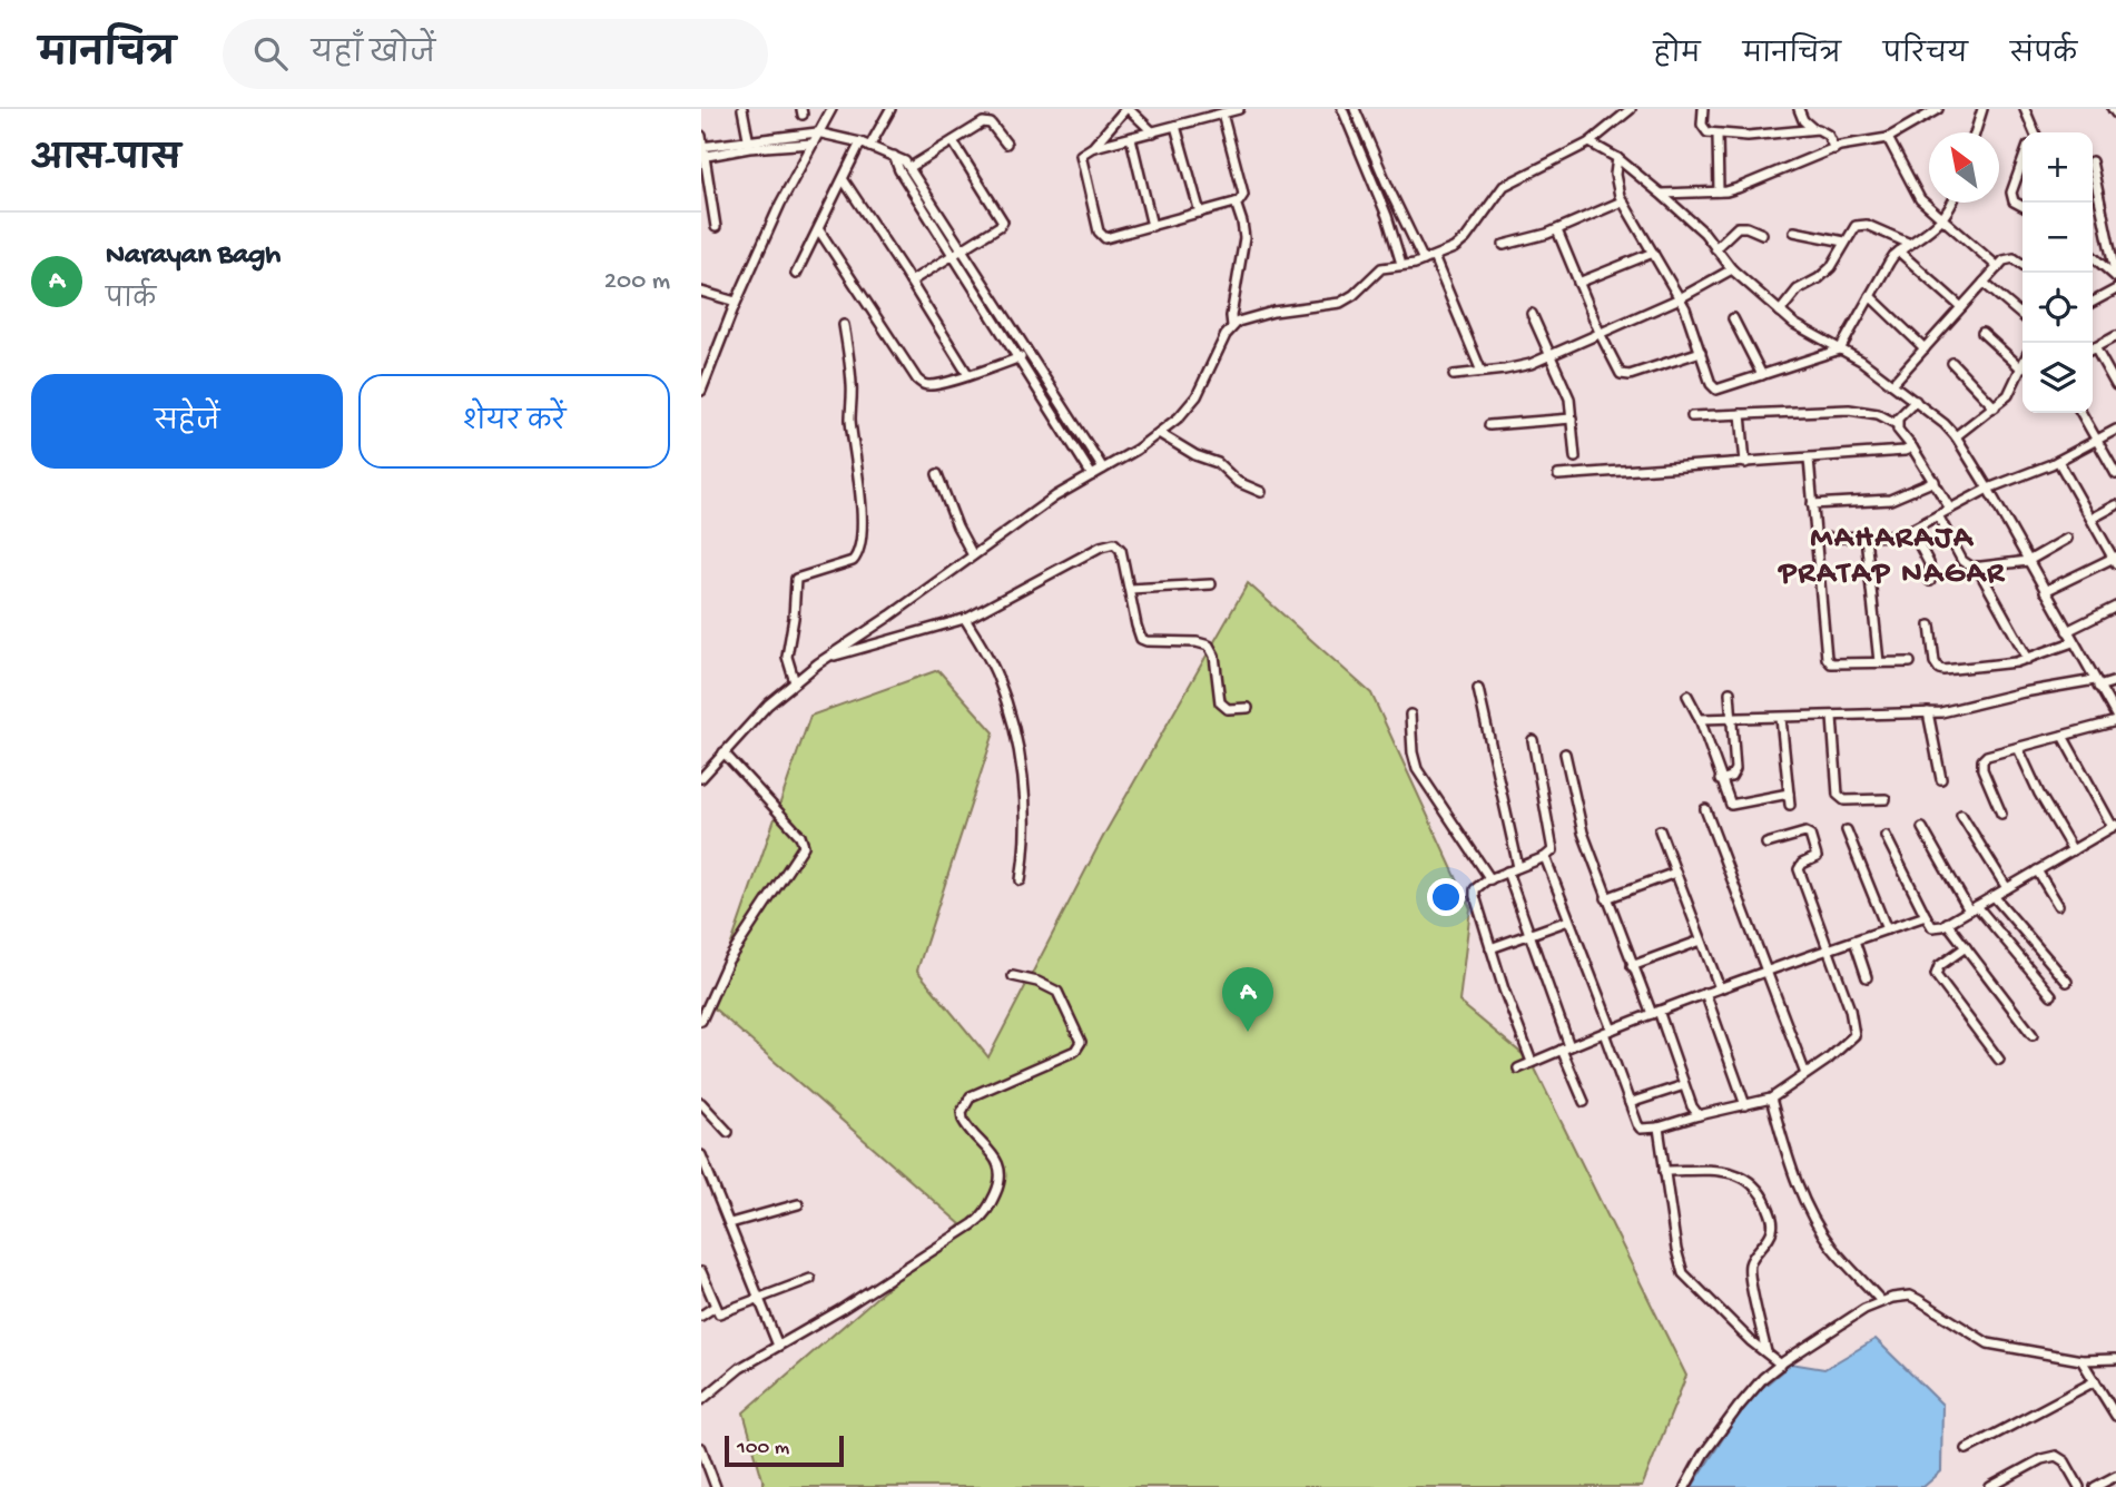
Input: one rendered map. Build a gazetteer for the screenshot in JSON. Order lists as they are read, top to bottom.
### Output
{
  "districts": ["MAHARAJA PRATAP NAGAR"],
  "scale_bar": "100 m",
  "north": "top left",
  "page": {
    "header": "मानचित्र",
    "search": "यहाँ खोजें",
    "nav": [
      "होम",
      "मानचित्र",
      "परिचय",
      "संपर्क"
    ],
    "heading": "आस-पास",
    "map_buttons": ["+", "−"],
    "list": [
      {
        "mark": "A",
        "name": "Narayan Bagh",
        "note": "पार्क",
        "value": "200 m"
      }
    ],
    "buttons": ["सहेजें", "शेयर करें"],
    "pins": "A",
    "scale": "100 m"
  }
}
